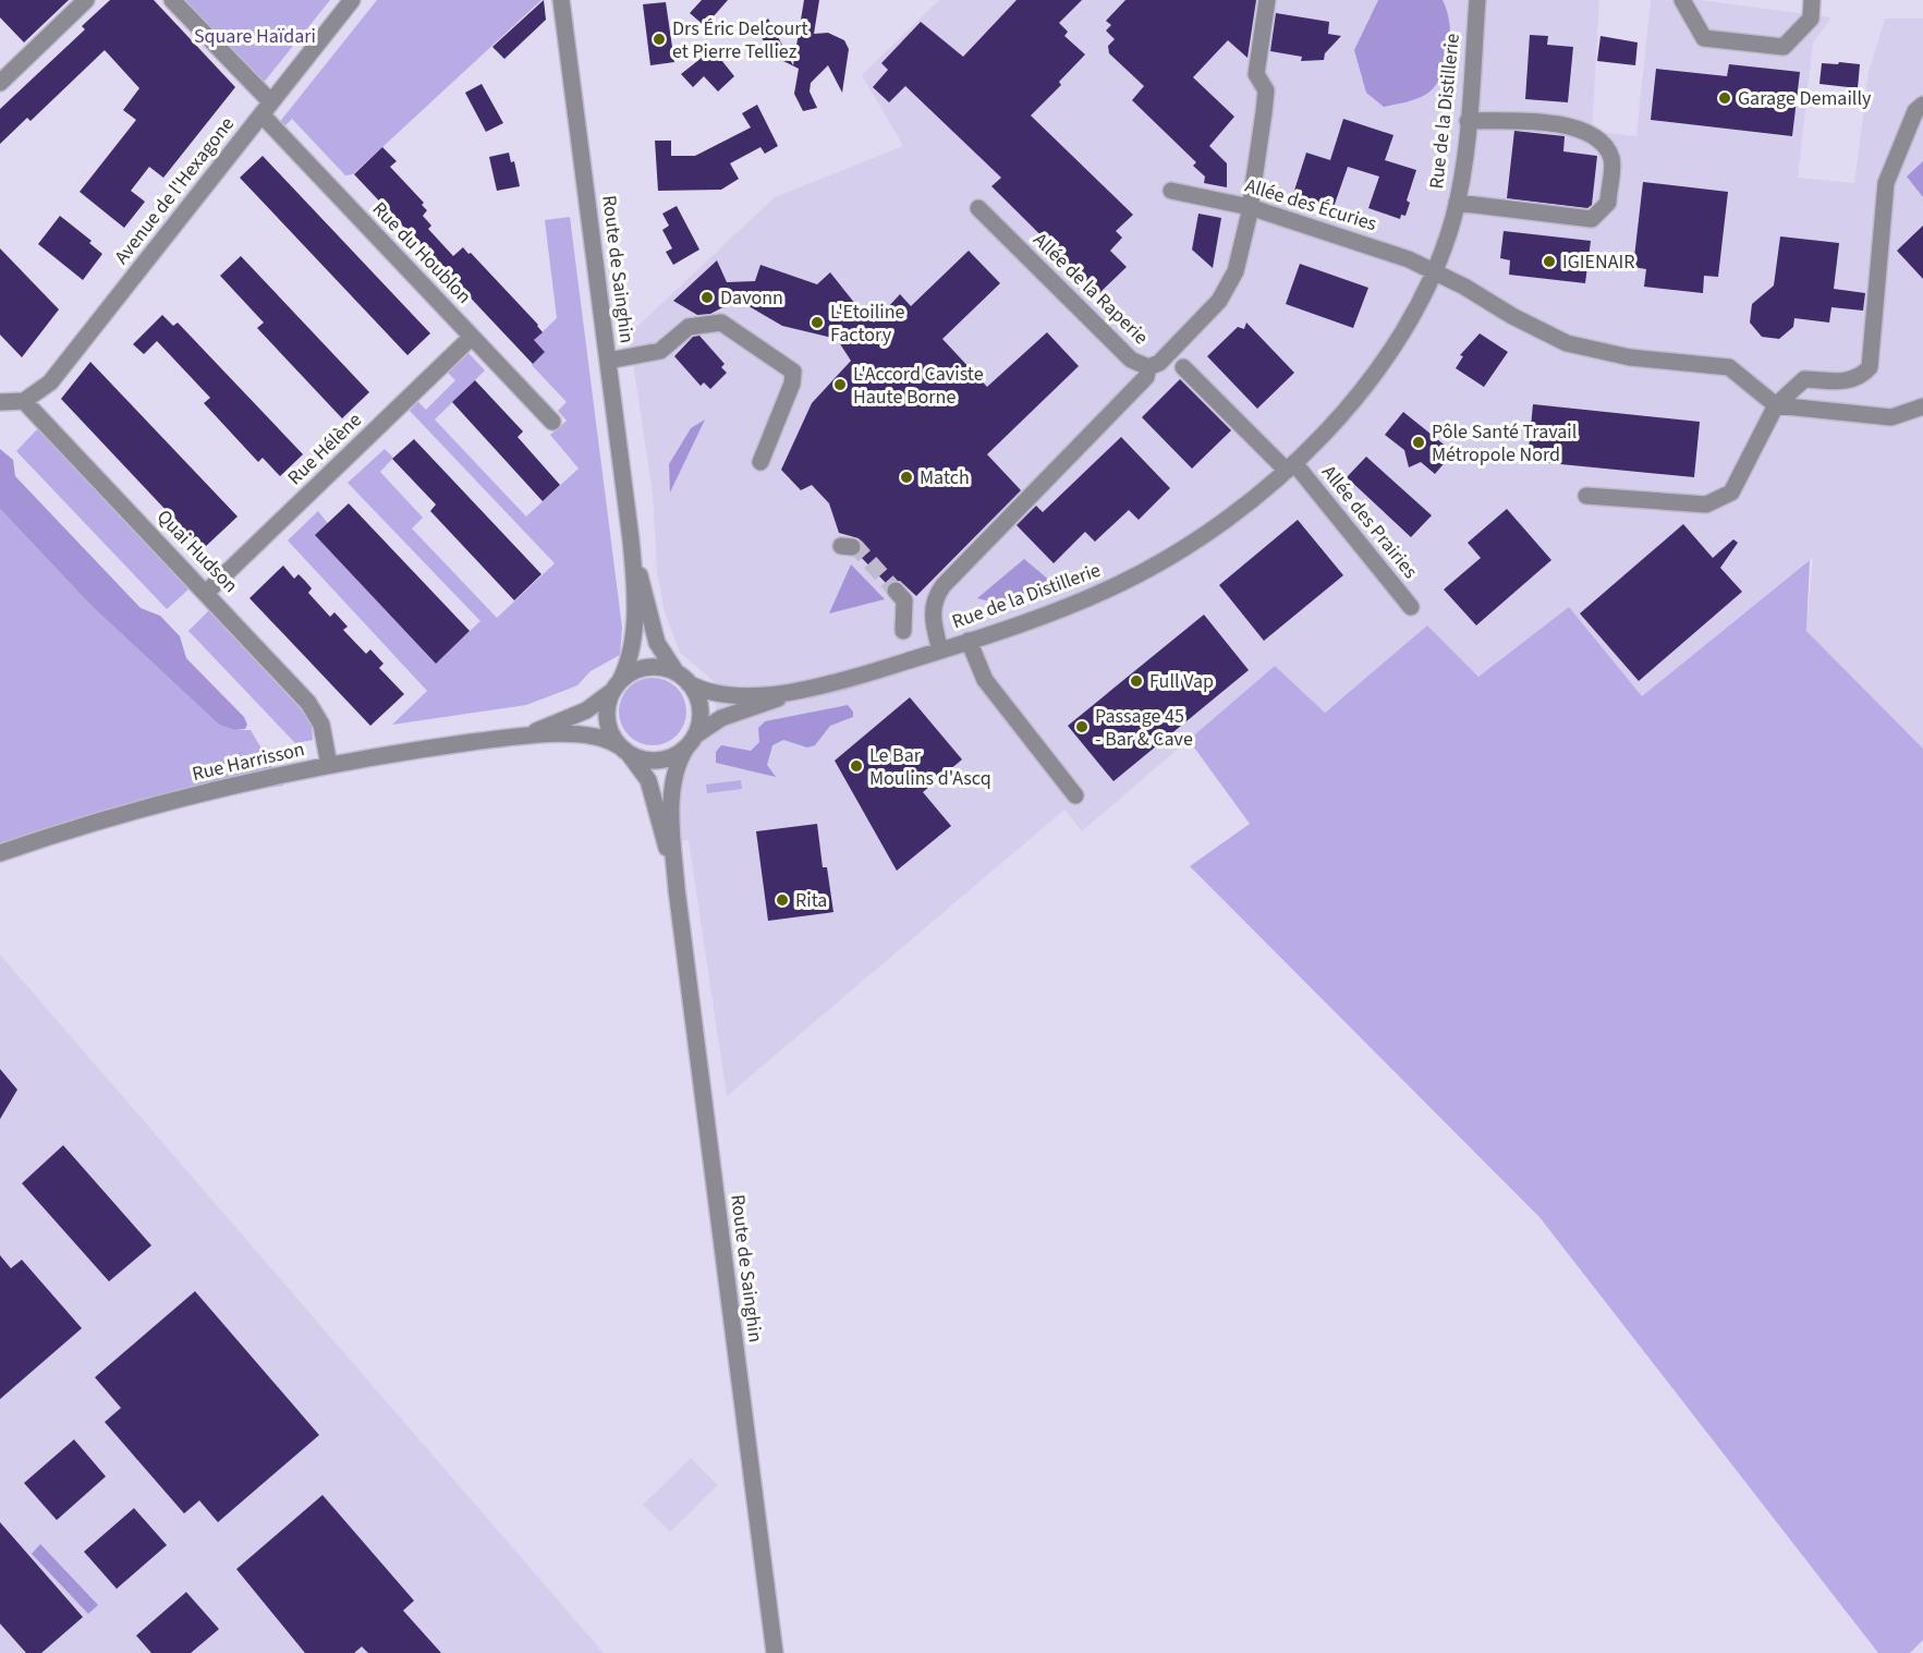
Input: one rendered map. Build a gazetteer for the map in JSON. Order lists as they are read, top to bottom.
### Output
{
  "streets": {
    "street": [
      "Rue de la Distillerie",
      "Avenue de l'Hexagone",
      "Allée des Écuries",
      "Rue du Houblon",
      "Route de Sainghin",
      "Allée de la Raperie",
      "Rue Hélène",
      "Allée des Prairies",
      "Quai Hudson",
      "Rue Harrisson"
    ]
  },
  "crossings": [
    ["Rue de la Distillerie", "Allée des Écuries"],
    ["Rue de la Distillerie", "Route de Sainghin"],
    ["Rue de la Distillerie", "Allée des Prairies"],
    ["Rue de la Distillerie", "Rue Harrisson"],
    ["Avenue de l'Hexagone", "Rue du Houblon"],
    ["Avenue de l'Hexagone", "Quai Hudson"],
    ["Allée des Écuries", "Allée de la Raperie"],
    ["Rue du Houblon", "Rue Hélène"],
    ["Route de Sainghin", "Rue Harrisson"],
    ["Rue Hélène", "Quai Hudson"],
    ["Quai Hudson", "Rue Harrisson"]
  ],
  "parks": ["Square Haïdari"],
  "places": [
    "Drs Éric Delcourt et Pierre Telliez",
    "Garage Demailly",
    "IGIENAIR",
    "Davonn",
    "L'Etoiline Factory",
    "L'Accord Caviste Haute Borne",
    "Pôle Santé Travail Métropole Nord",
    "Match",
    "Full Vap",
    "Passage 45 - Bar & Cave",
    "Le Bar Moulins d'Ascq",
    "Rita"
  ]
}
